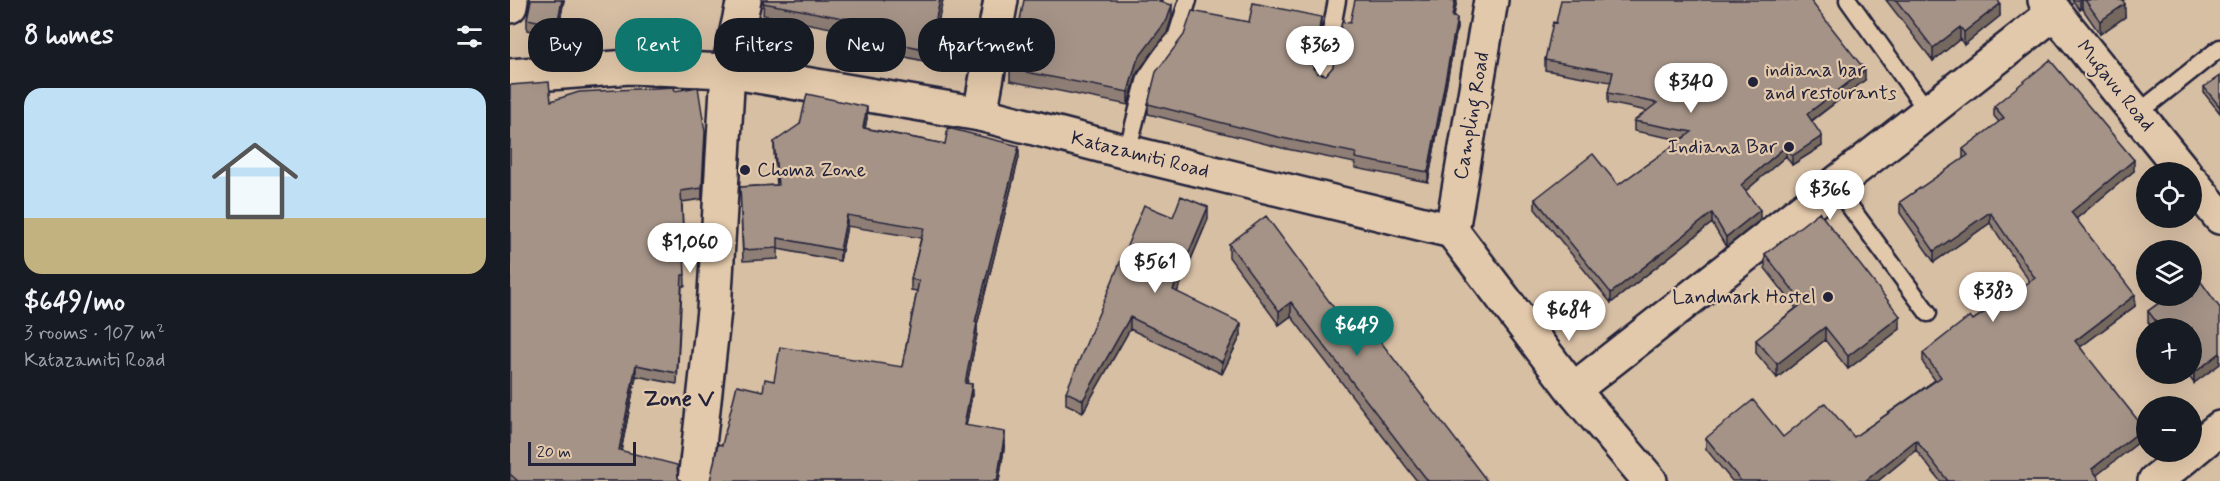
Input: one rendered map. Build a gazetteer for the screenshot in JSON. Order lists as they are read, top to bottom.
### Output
{
  "streets": {
    "street": ["Mugavu Road", "Campling Road", "Katazamiti Road"]
  },
  "crossings": [
    ["Campling Road", "Katazamiti Road"]
  ],
  "districts": ["Zone V"],
  "places": [
    "indiana bar and restourants",
    "Indiana Bar",
    "Choma Zone",
    "Landmark Hostel"
  ],
  "scale_bar": "20 m",
  "page": {
    "heading": "8 homes",
    "chip": [
      "Buy",
      "Rent",
      "Filters",
      "New",
      "Apartment"
    ],
    "price": [
      "$363",
      "$340",
      "$366",
      "$1,060",
      "$561",
      "$383",
      "$684",
      "$649"
    ],
    "list": [
      {
        "name": "$649/mo",
        "note": "3 rooms · 107 m² · Katazamiti Road"
      }
    ],
    "map_buttons": ["+", "−"],
    "scale": "20 m"
  }
}
